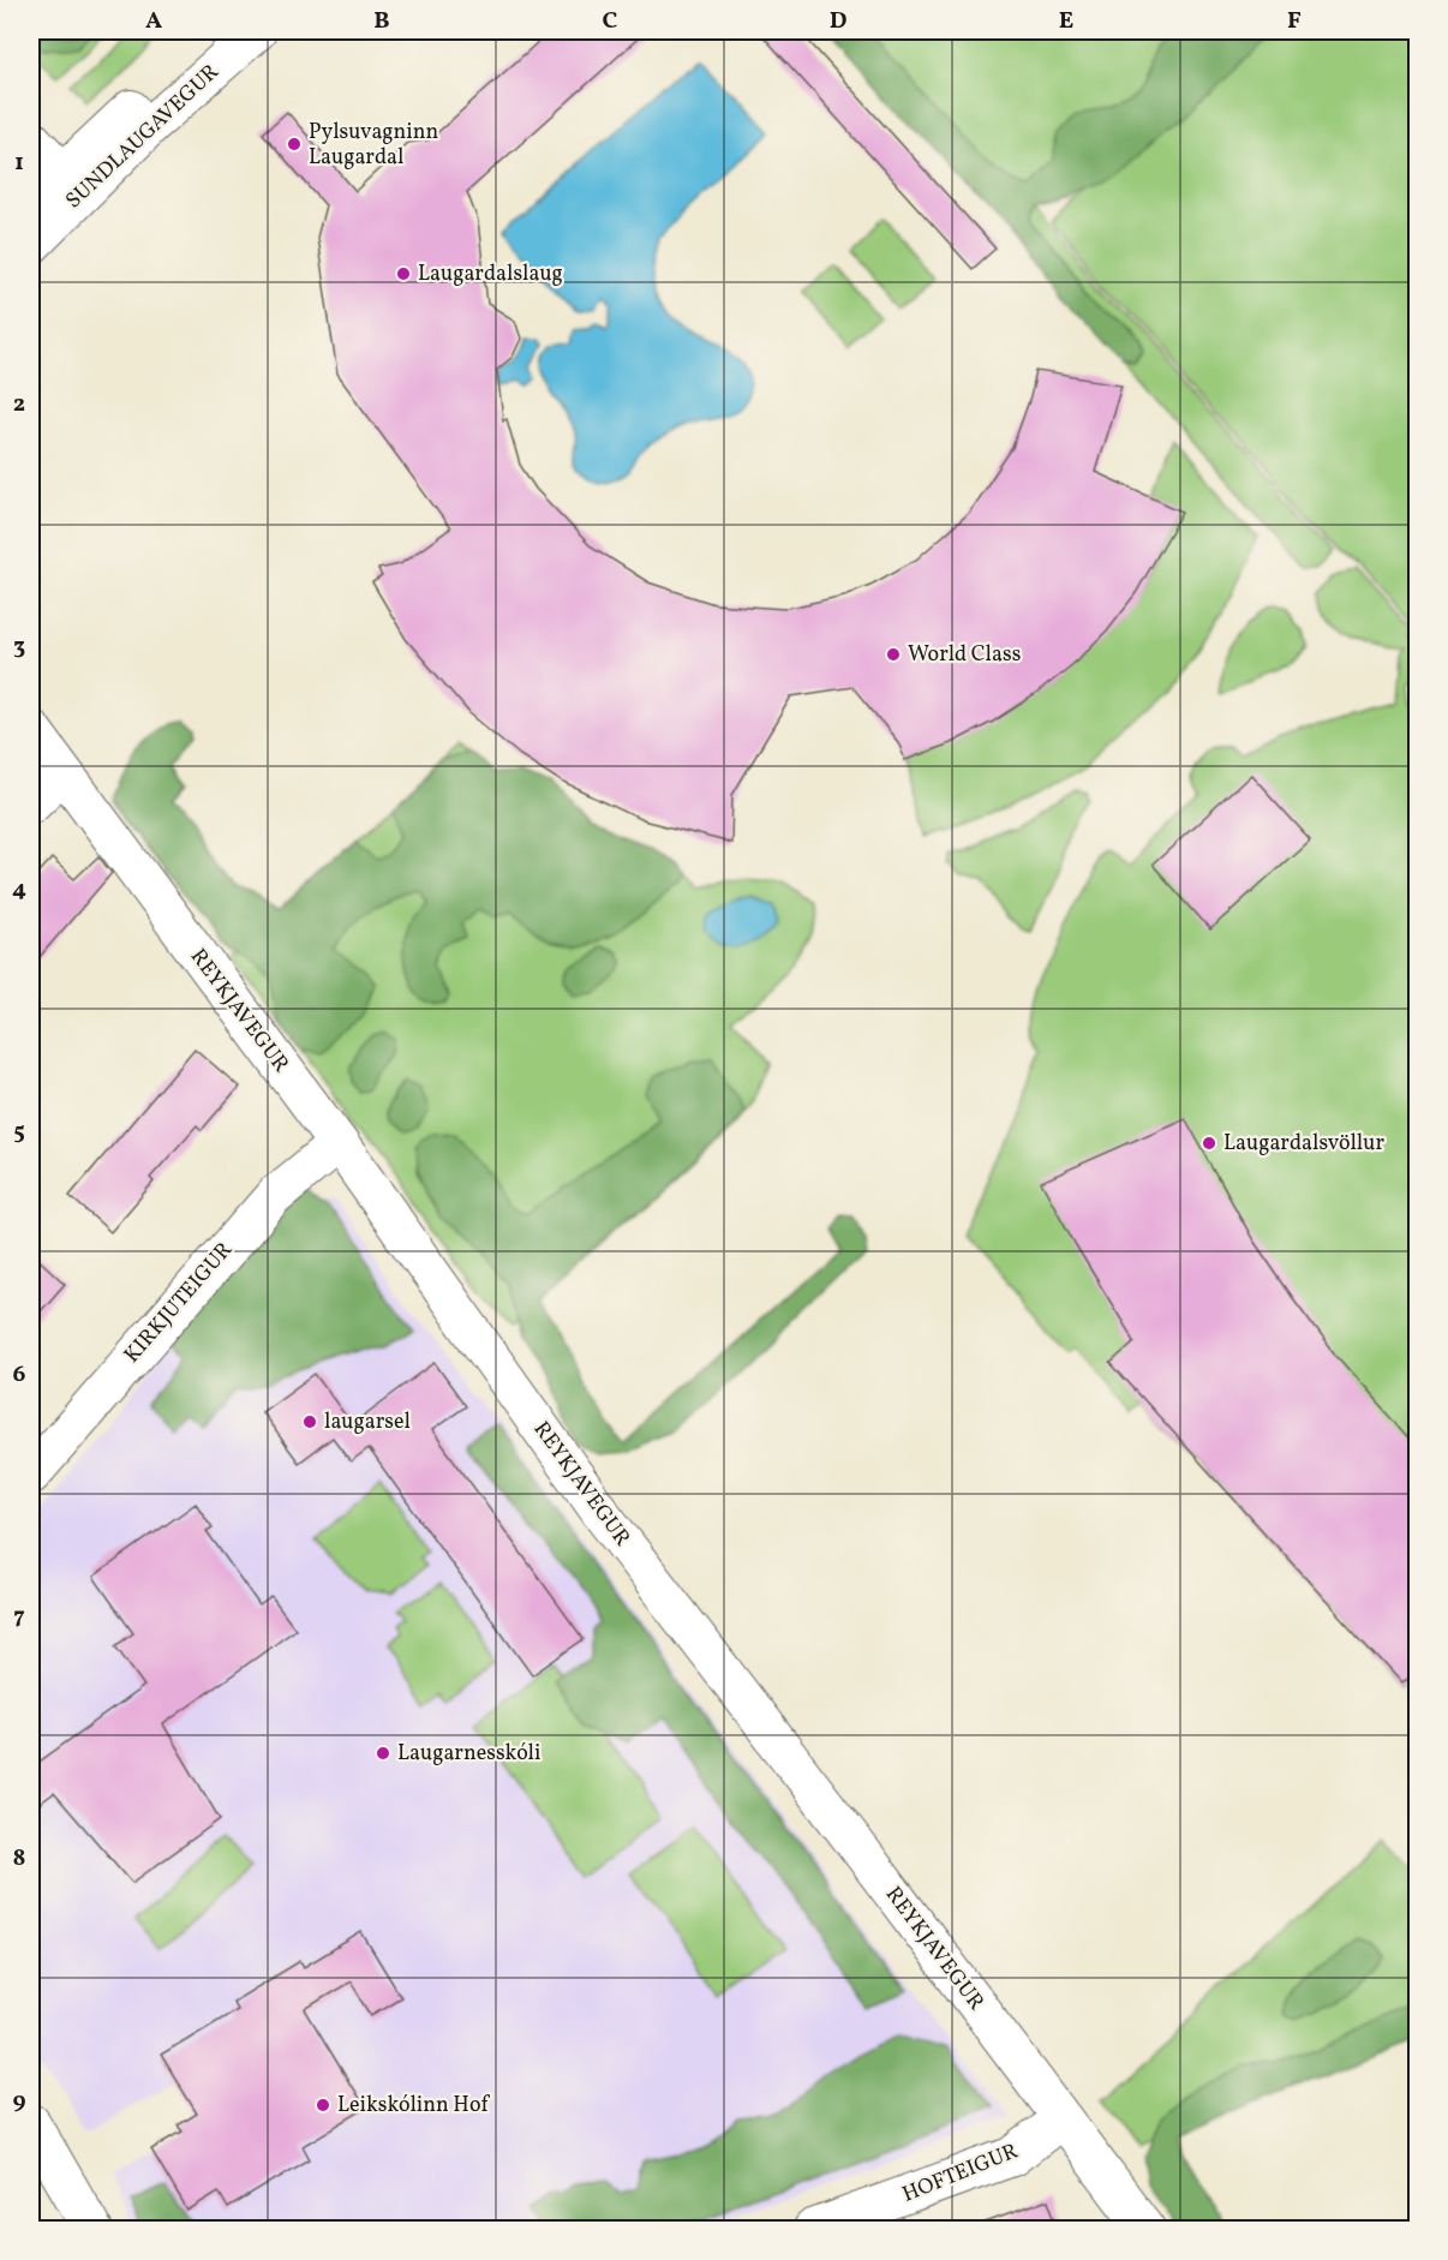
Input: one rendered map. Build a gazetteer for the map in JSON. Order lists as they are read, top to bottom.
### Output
{
  "streets": {
    "street": [
      "SUNDLAUGAVEGUR",
      "REYKJAVEGUR",
      "KIRKJUTEIGUR",
      "HOFTEIGUR"
    ]
  },
  "crossings": [
    ["REYKJAVEGUR", "KIRKJUTEIGUR"],
    ["REYKJAVEGUR", "HOFTEIGUR"]
  ],
  "places": [
    "Pylsuvagninn Laugardal",
    "Laugardalslaug",
    "World Class",
    "Laugardalsvöllur",
    "laugarsel",
    "Laugarnesskóli",
    "Leikskólinn Hof"
  ],
  "grid": {
    "columns": [
      "A",
      "B",
      "C",
      "D",
      "E",
      "F"
    ],
    "rows": [
      "1",
      "2",
      "3",
      "4",
      "5",
      "6",
      "7",
      "8",
      "9"
    ]
  }
}
